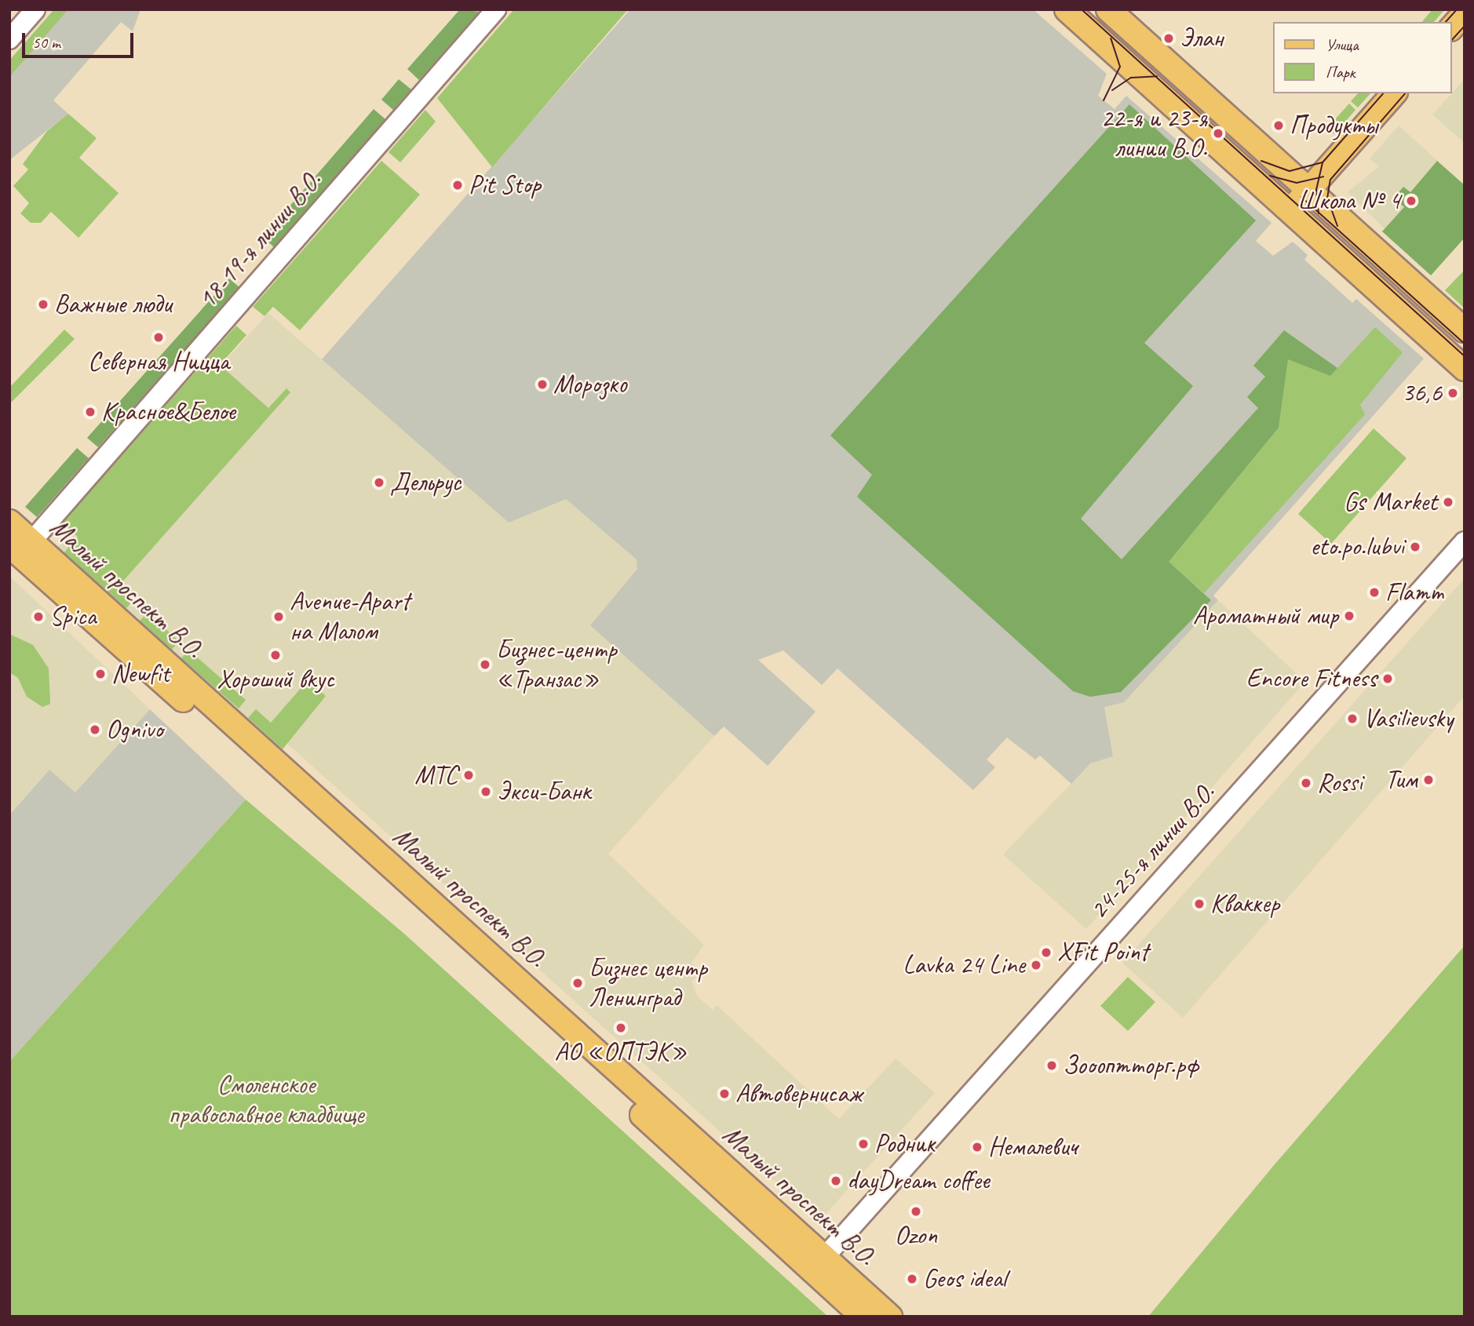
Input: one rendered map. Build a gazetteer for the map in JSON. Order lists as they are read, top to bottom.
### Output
{
  "streets": {
    "main road": ["Малый проспект В.О."],
    "street": ["18-19-я линии В.О.", "24-25-я линии В.О."]
  },
  "crossings": [
    ["18-19-я линии В.О.", "Малый проспект В.О."],
    ["Малый проспект В.О.", "24-25-я линии В.О."]
  ],
  "parks": ["Смоленское православное кладбище"],
  "places": [
    "Элан",
    "Продукты",
    "22-я и 23-я линии В.О.",
    "Pit Stop",
    "Школа № 4",
    "Важные люди",
    "Северная Ницца",
    "Морозко",
    "36,6",
    "Красное&Белое",
    "Дельрус",
    "Gs Market",
    "eto.po.lubvi",
    "Flamm",
    "Ароматный мир",
    "Spica",
    "Аvenue-Apart на Малом",
    "Хороший вкус",
    "Бизнес-центр «Транзас»",
    "Newfit",
    "Encore Fitness",
    "Vasilievsky",
    "Ognivo",
    "МТС",
    "Тим",
    "Rossi",
    "Экси-Банк",
    "Кваккер",
    "XFit Point",
    "Lavka 24 Line",
    "Бизнес центр Ленинград",
    "АО «ОПТЭК»",
    "Зоооптторг.рф",
    "Автовернисаж",
    "Родник",
    "Немалевич",
    "dayDream coffee",
    "Ozon",
    "Geos ideal"
  ],
  "legend": ["Улица", "Парк"],
  "scale_bar": "50 m"
}
